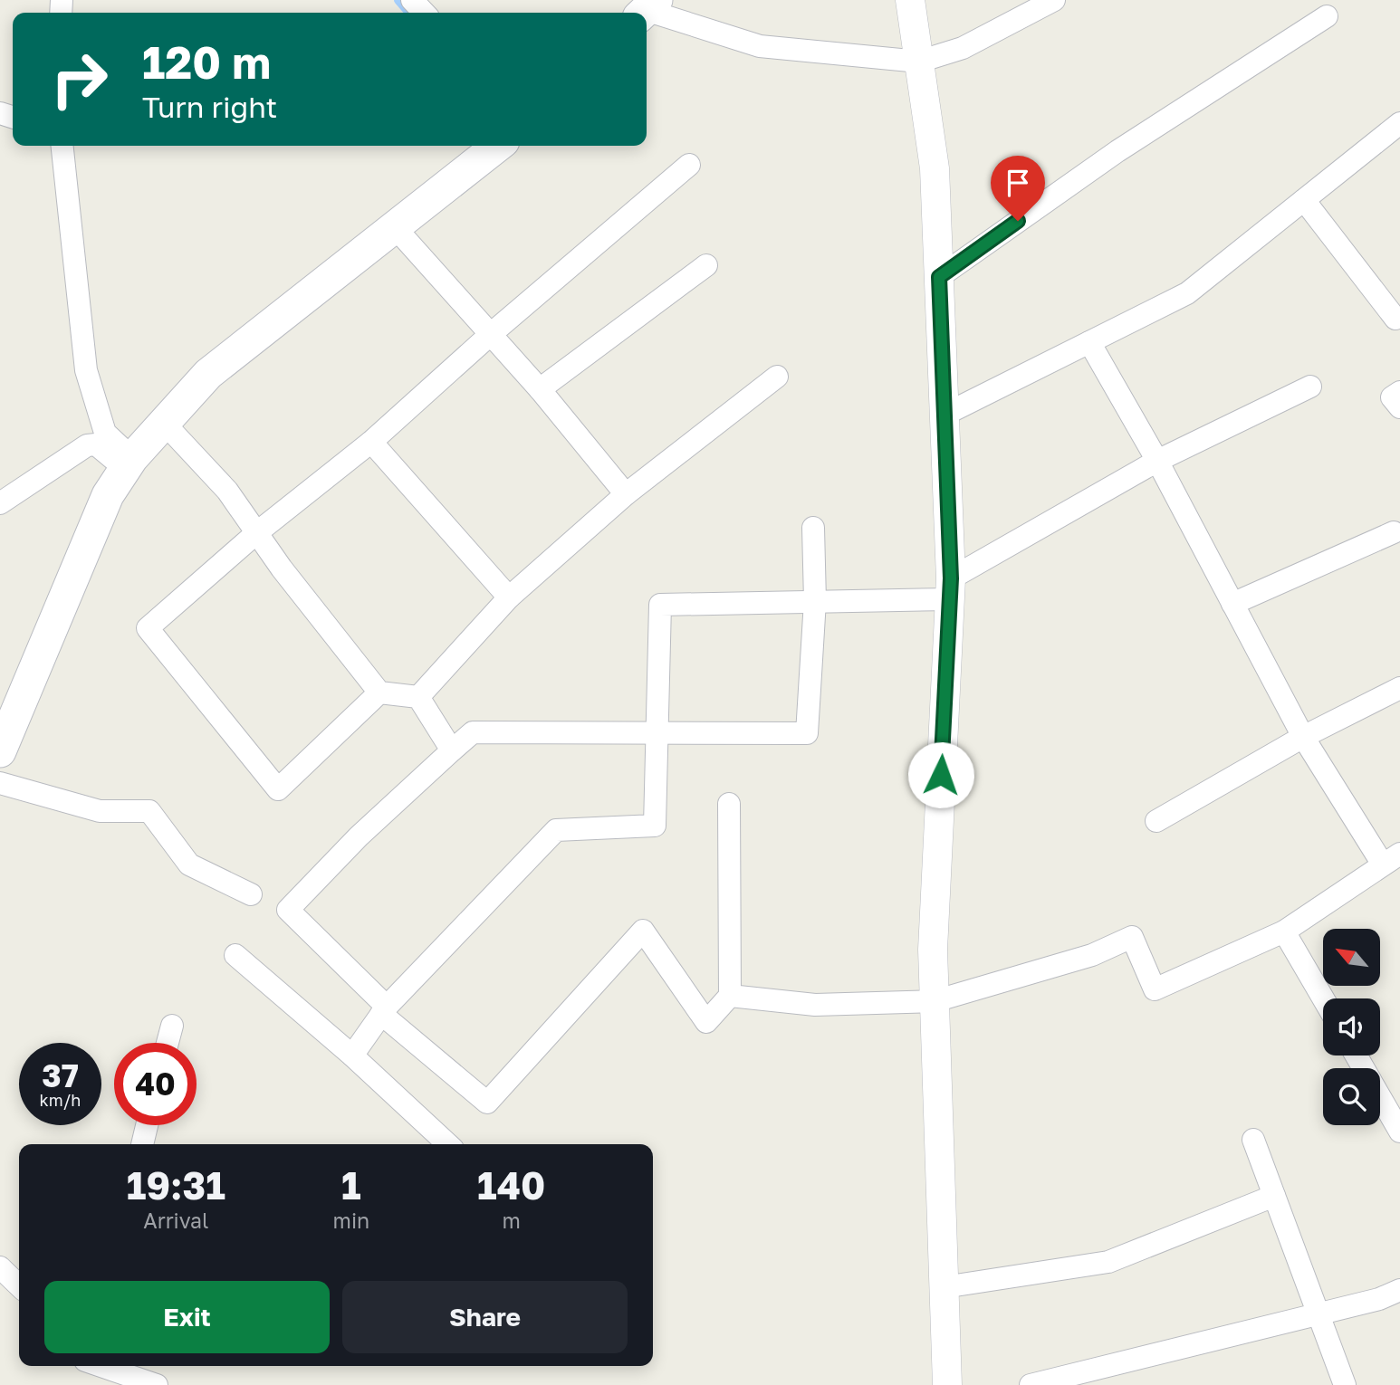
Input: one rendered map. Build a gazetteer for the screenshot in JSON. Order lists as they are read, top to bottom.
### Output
{
  "north": "top left",
  "page": {
    "turn": ["120 m", "Turn right"],
    "speed": "37 km/h",
    "limit": "40",
    "eta": [
      "19:31",
      "Arrival",
      "1",
      "min",
      "140",
      "m"
    ],
    "buttons": ["Exit", "Share"]
  }
}
